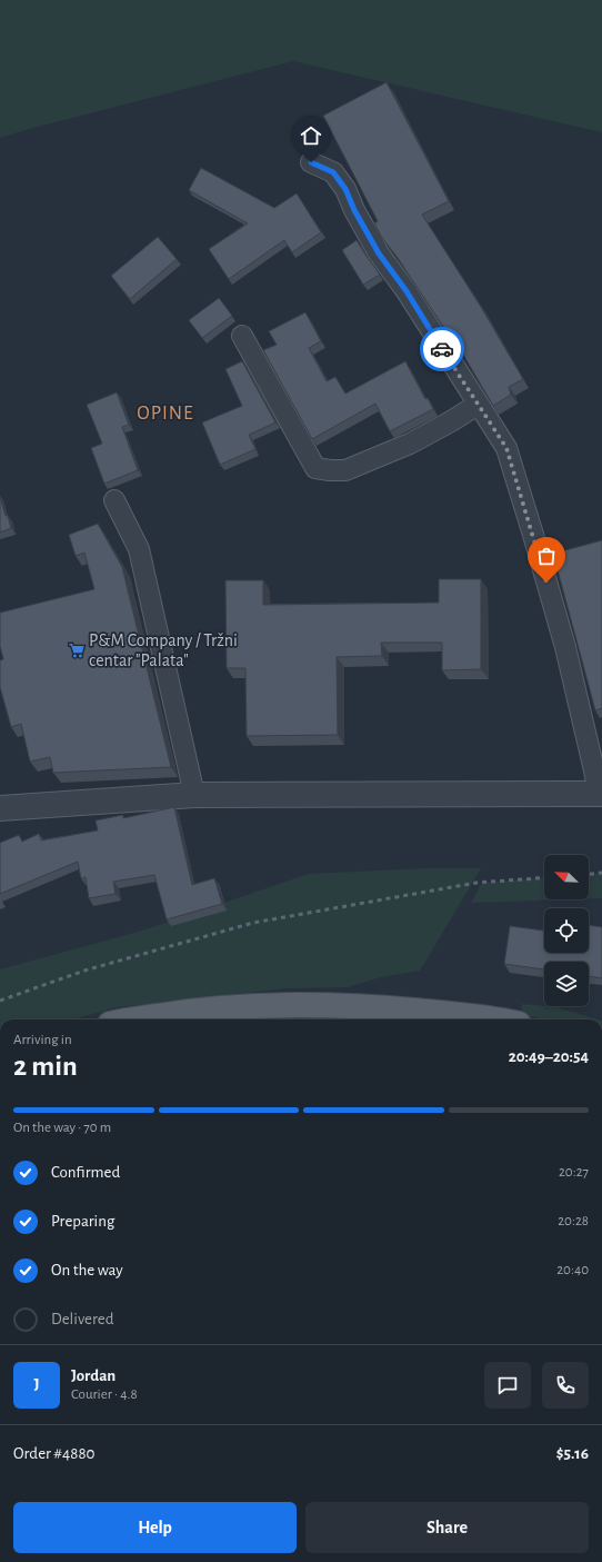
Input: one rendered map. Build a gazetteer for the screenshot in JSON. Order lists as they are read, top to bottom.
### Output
{
  "districts": ["OPINE"],
  "places": {
    "supermarket": ["P&M Company / Tržni centar \"Palata\""]
  },
  "north": "top left",
  "page": {
    "heading": ["2 min", "Arriving in", "20:49–20:54"],
    "panel": [
      "Jordan",
      "Courier · 4.8",
      "Order #4880",
      "$5.16"
    ],
    "bar": "On the way · 70 m",
    "list": [
      ["Confirmed", "20:27"],
      ["Preparing", "20:28"],
      ["On the way", "20:40"],
      "Delivered"
    ],
    "round": "J",
    "buttons": ["Help", "Share"]
  }
}
